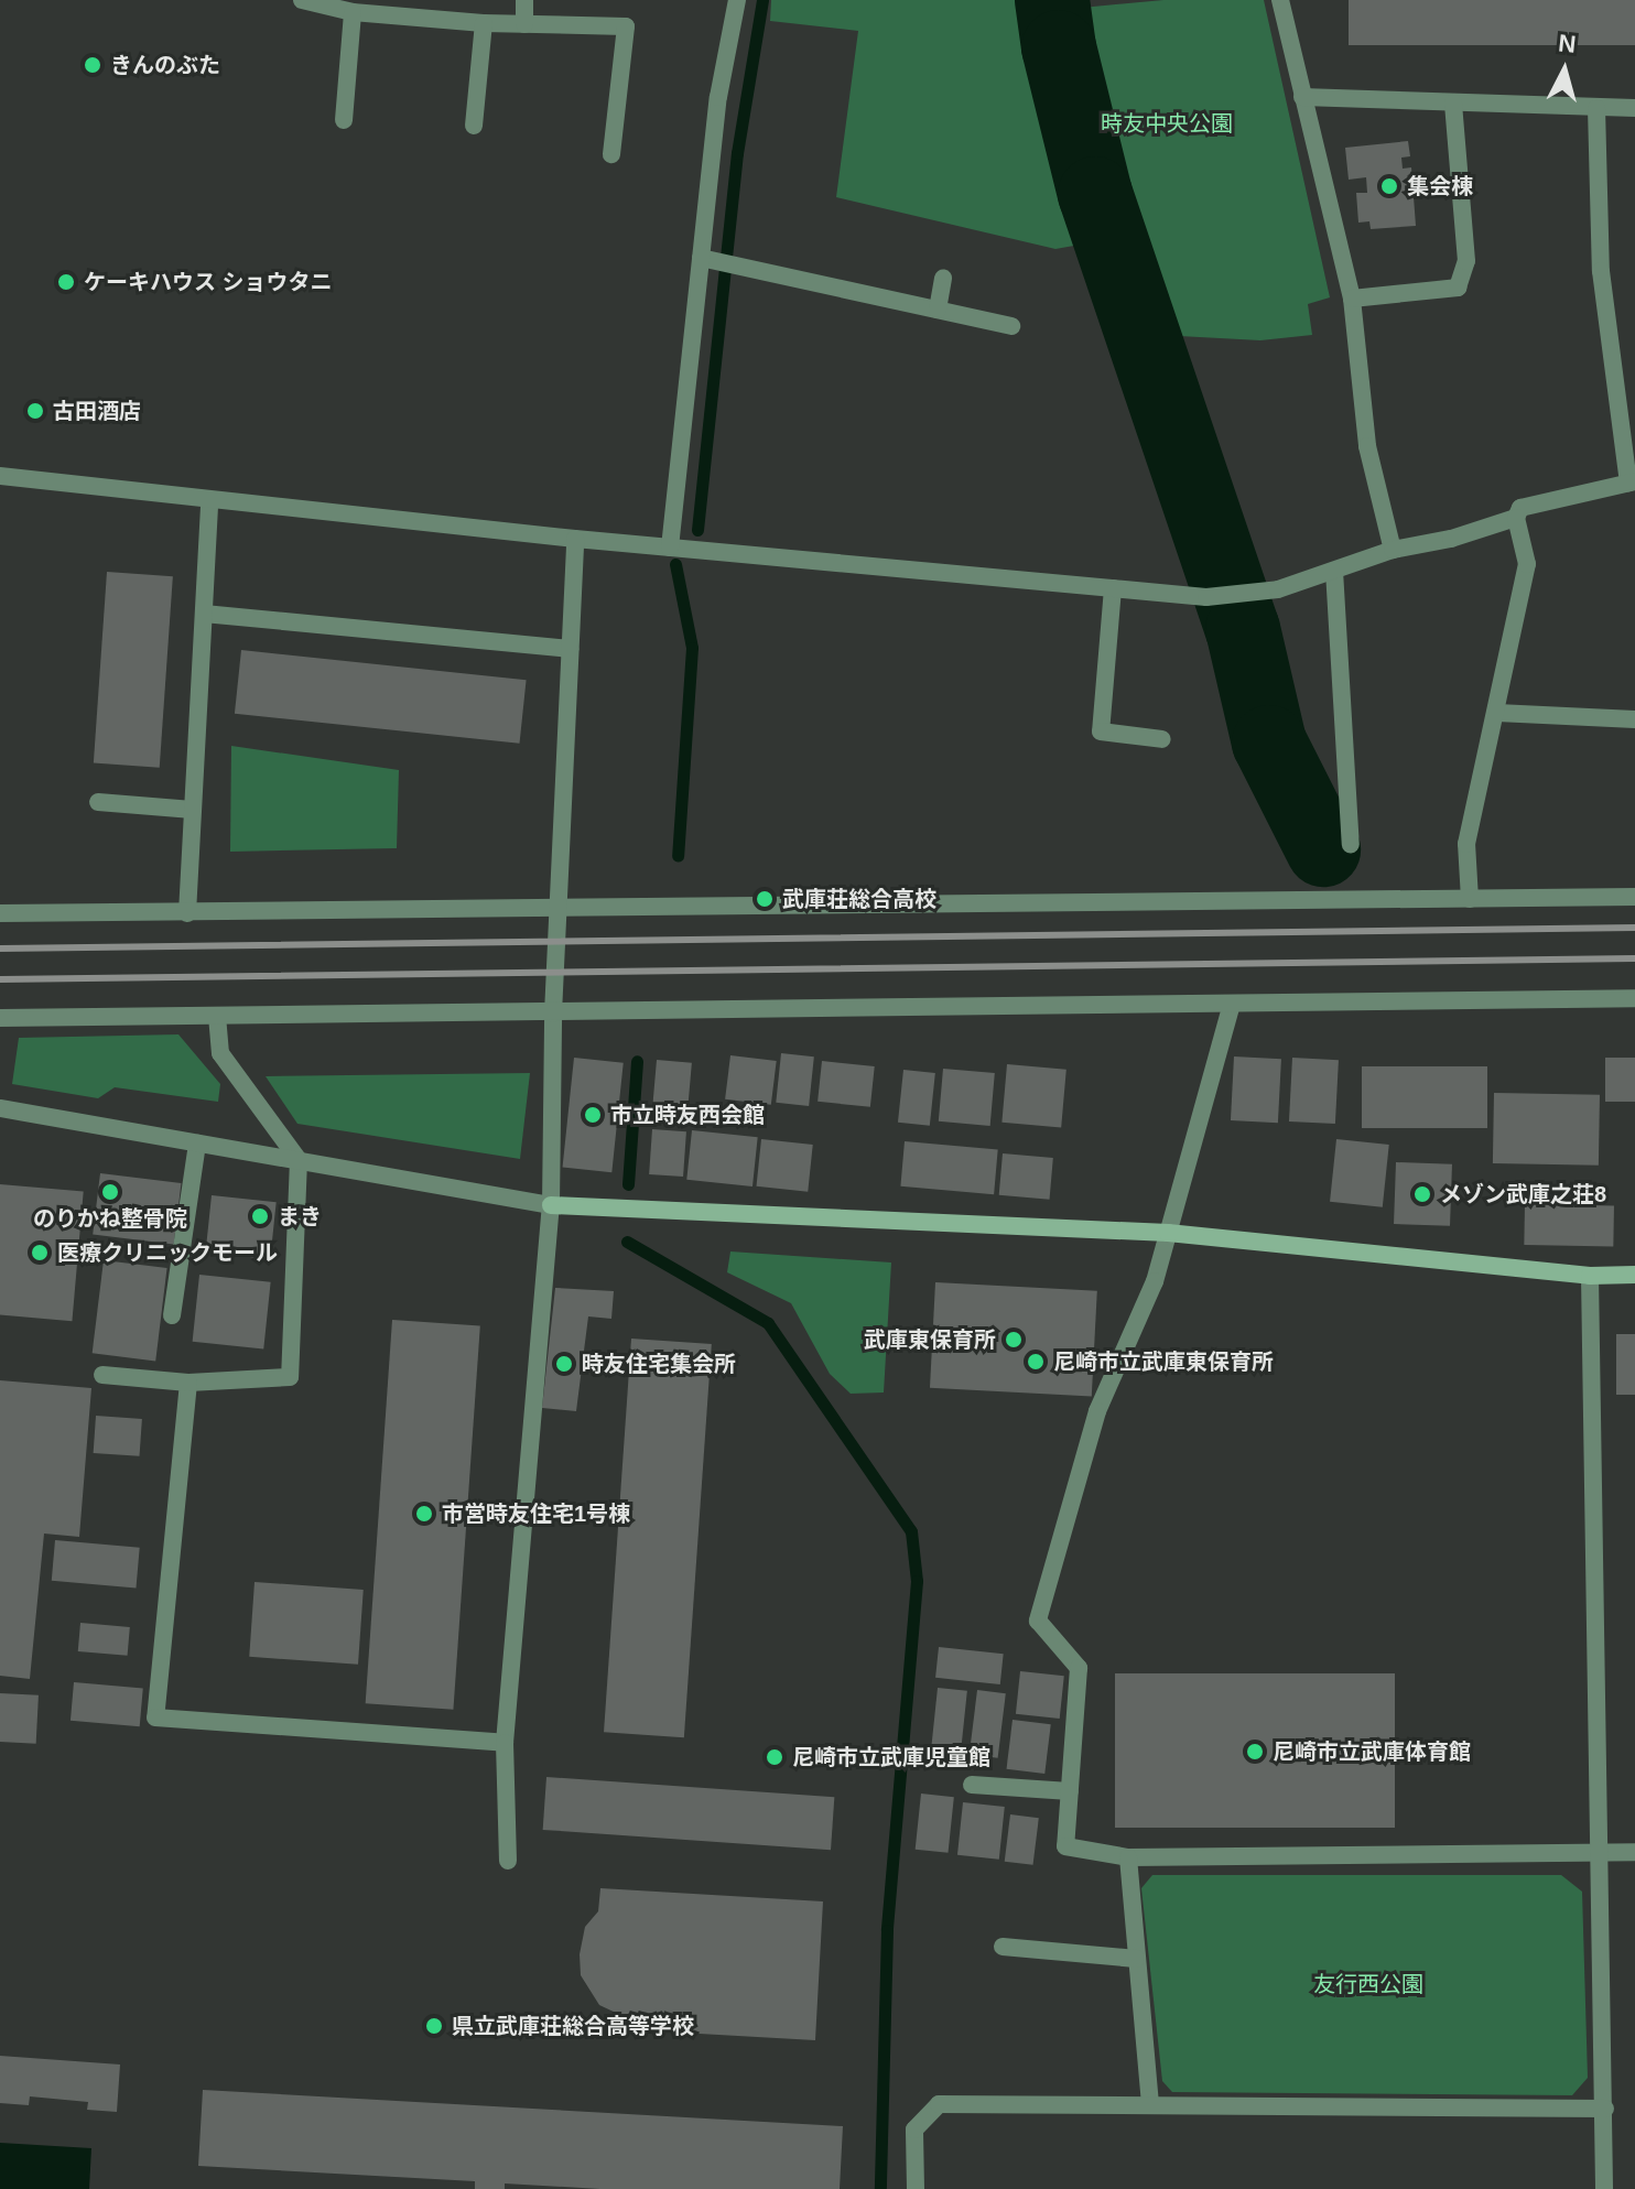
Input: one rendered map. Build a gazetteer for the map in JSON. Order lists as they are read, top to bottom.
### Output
{
  "parks": ["時友中央公園", "友行西公園"],
  "places": [
    "きんのぶた",
    "集会棟",
    "ケーキハウス ショウタニ",
    "古田酒店",
    "武庫荘総合高校",
    "市立時友西会館",
    "のりかね整骨院",
    "メゾン武庫之荘8",
    "まき",
    "医療クリニックモール",
    "武庫東保育所",
    "尼崎市立武庫東保育所",
    "時友住宅集会所",
    "市営時友住宅1号棟",
    "尼崎市立武庫体育館",
    "尼崎市立武庫児童館",
    "県立武庫荘総合高等学校"
  ],
  "north": "top"
}
